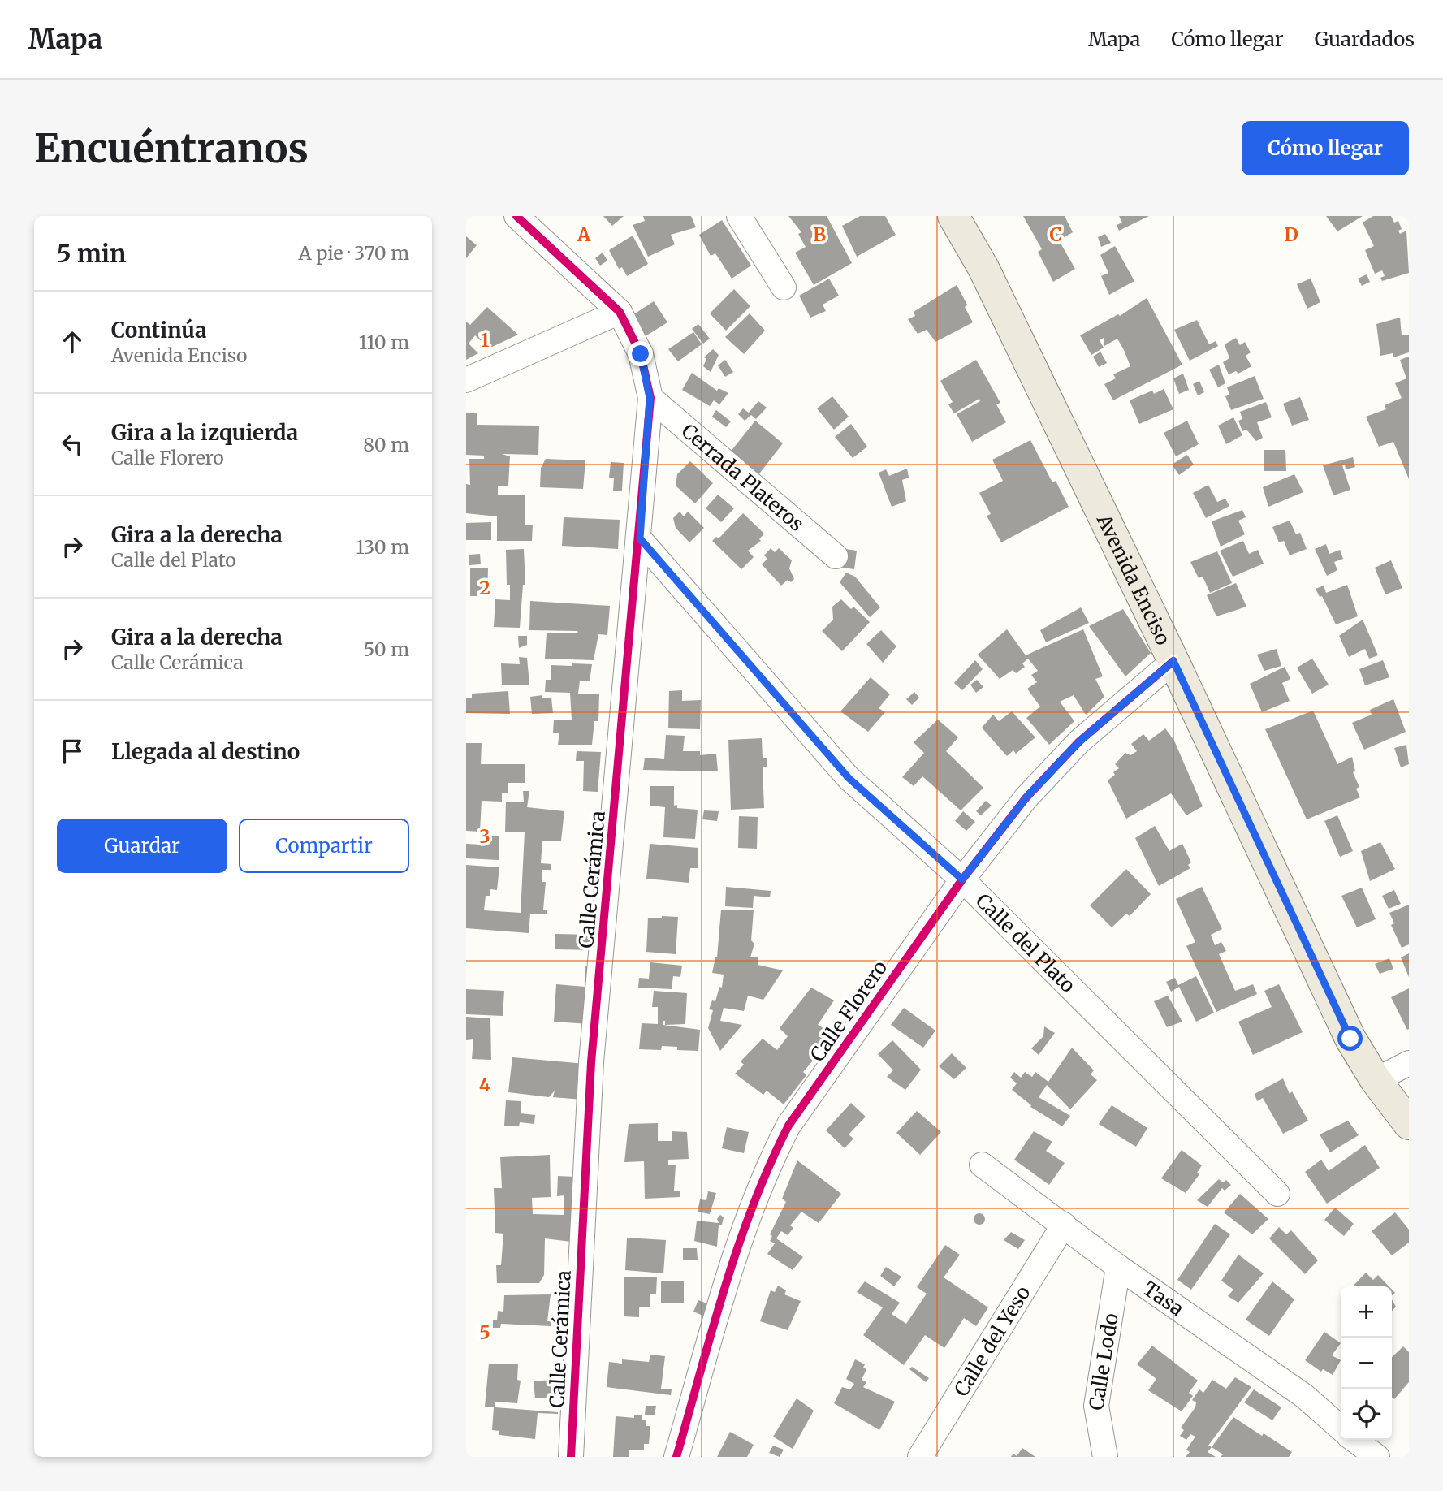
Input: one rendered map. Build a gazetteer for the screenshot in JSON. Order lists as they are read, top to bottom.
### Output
{
  "streets": {
    "main road": ["Avenida Enciso"],
    "street": [
      "Cerrada Plateros",
      "Calle Cerámica",
      "Calle del Plato",
      "Calle Florero",
      "Tasa",
      "Calle del Yeso",
      "Calle Lodo"
    ]
  },
  "crossings": [
    ["Cerrada Plateros", "Calle Cerámica"],
    ["Avenida Enciso", "Calle Florero"],
    ["Calle Cerámica", "Calle del Plato"],
    ["Calle del Plato", "Calle Florero"],
    ["Tasa", "Calle del Yeso"],
    ["Tasa", "Calle Lodo"]
  ],
  "page": {
    "header": "Mapa",
    "nav": ["Mapa", "Cómo llegar", "Guardados"],
    "buttons": [
      "Cómo llegar",
      ["Guardar", "Compartir"]
    ],
    "title": "Encuéntranos",
    "heading": ["5 min", "A pie · 370 m"],
    "list": [
      ["Continúa", "Avenida Enciso", "110 m"],
      ["Gira a la izquierda", "Calle Florero", "80 m"],
      ["Gira a la derecha", "Calle del Plato", "130 m"],
      ["Gira a la derecha", "Calle Cerámica", "50 m"],
      "Llegada al destino"
    ],
    "map_buttons": ["+", "−"]
  },
  "grid": {
    "columns": [
      "A",
      "B",
      "C",
      "D"
    ],
    "rows": [
      "1",
      "2",
      "3",
      "4",
      "5"
    ]
  }
}
